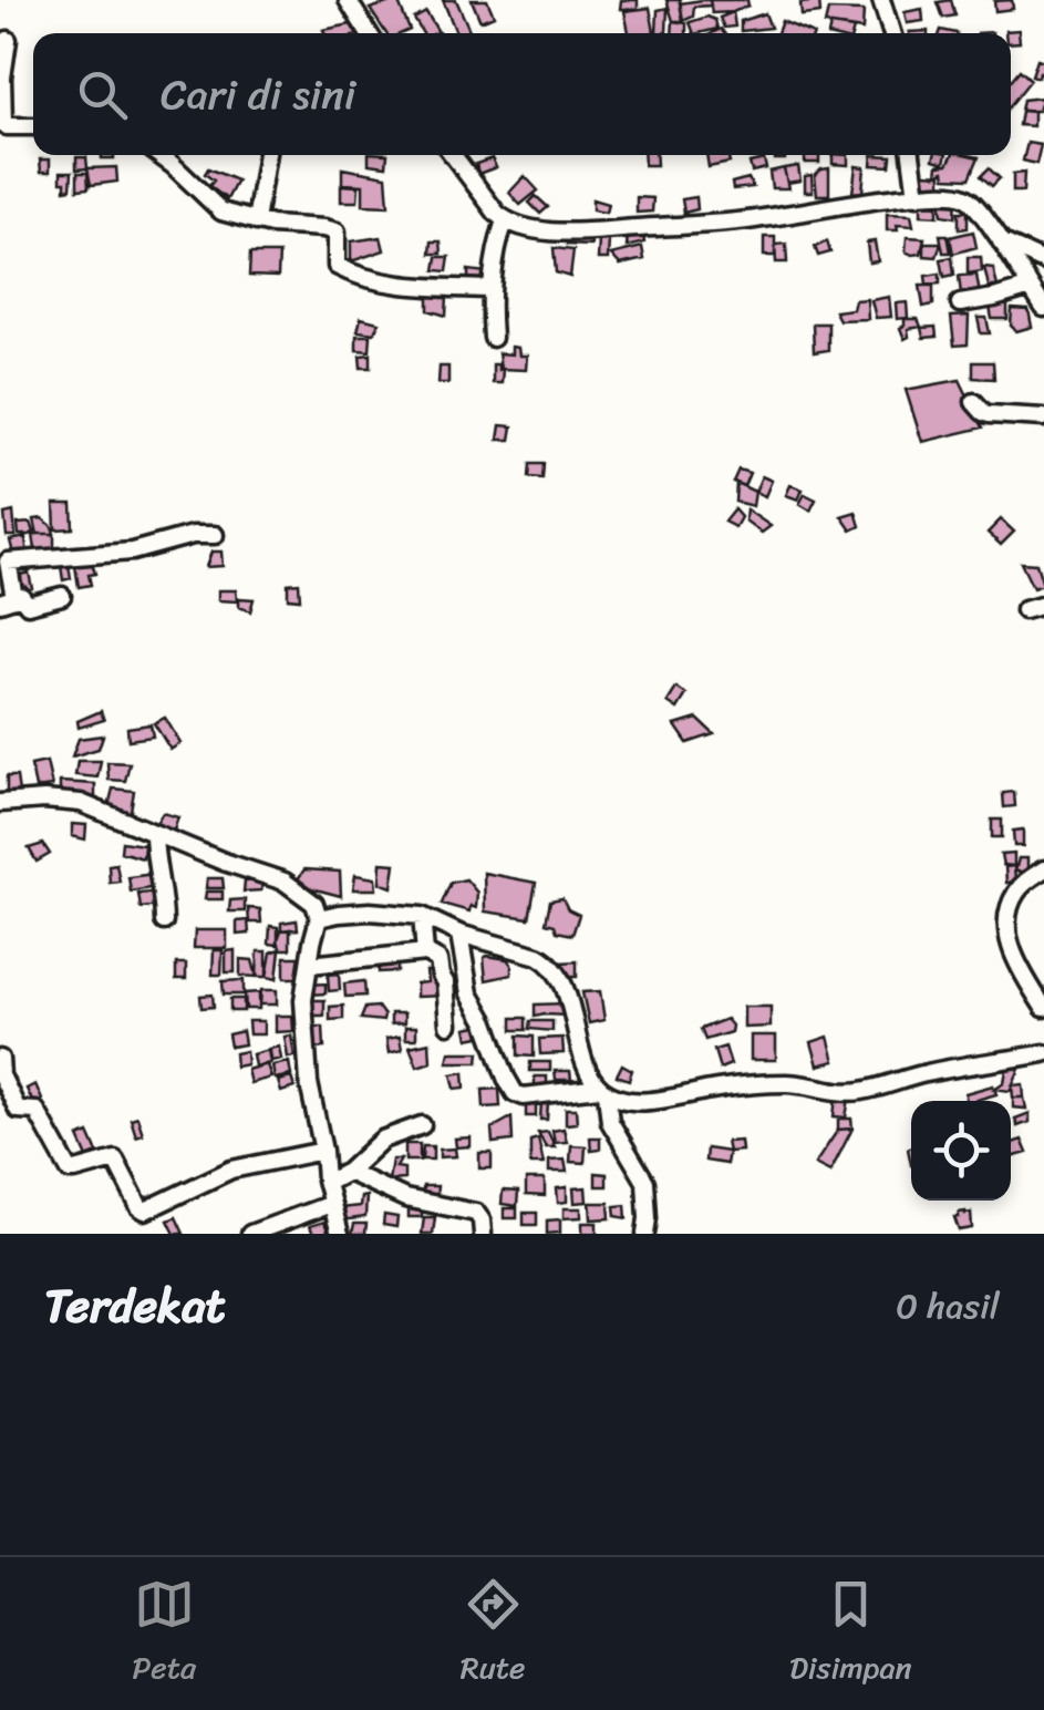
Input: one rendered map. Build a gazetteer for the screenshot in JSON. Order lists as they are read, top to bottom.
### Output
{
  "page": {
    "search": "Cari di sini",
    "heading": ["Terdekat", "0 hasil"],
    "nav": ["Peta", "Rute", "Disimpan"]
  }
}
